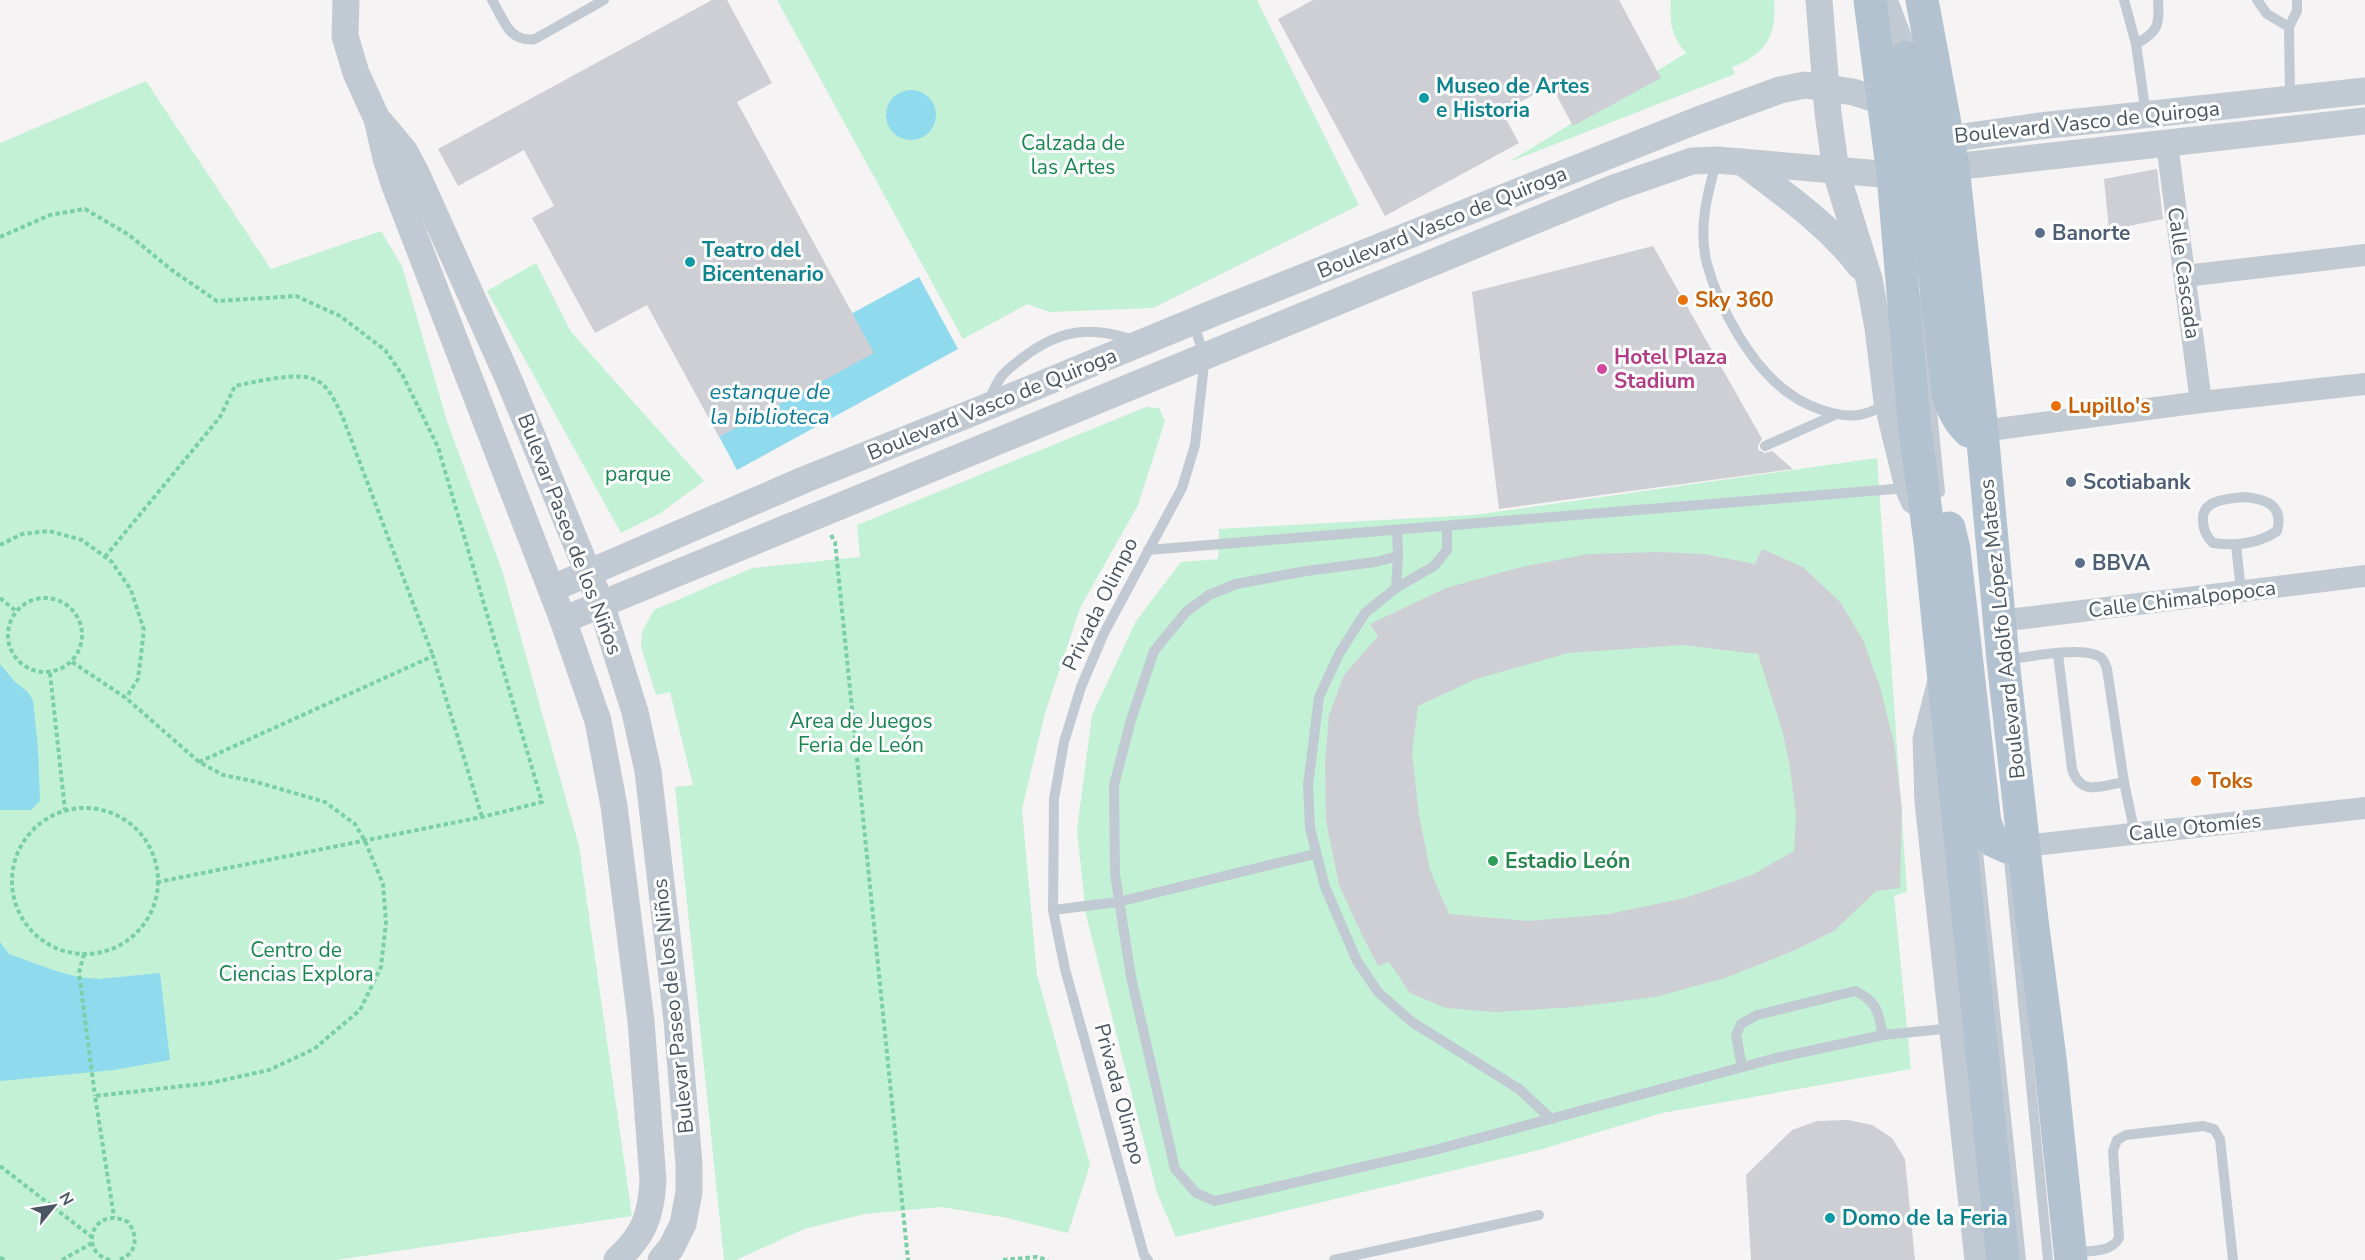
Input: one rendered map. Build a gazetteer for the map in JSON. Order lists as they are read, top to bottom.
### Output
{
  "streets": {
    "main road": ["Boulevard Adolfo López Mateos"],
    "street": [
      "Boulevard Vasco de Quiroga",
      "Calle Cascada",
      "Bulevar Paseo de los Niños",
      "Calle Chimalpopoca",
      "Calle Otomíes"
    ],
    "lane": ["Privada Olimpo"]
  },
  "crossings": [
    ["Boulevard Vasco de Quiroga", "Calle Cascada"],
    ["Boulevard Vasco de Quiroga", "Bulevar Paseo de los Niños"],
    ["Boulevard Vasco de Quiroga", "Privada Olimpo"],
    ["Boulevard Vasco de Quiroga", "Boulevard Adolfo López Mateos"],
    ["Calle Chimalpopoca", "Boulevard Adolfo López Mateos"],
    ["Boulevard Adolfo López Mateos", "Calle Otomíes"]
  ],
  "water": ["estanque de la biblioteca"],
  "parks": [
    "Calzada de las Artes",
    "parque",
    "Area de Juegos Feria de León",
    "Centro de Ciencias Explora"
  ],
  "places": [
    "Museo de Artes e Historia",
    "Banorte",
    "Teatro del Bicentenario",
    "Sky 360",
    "Hotel Plaza Stadium",
    "Lupillo's",
    "Scotiabank",
    "BBVA",
    "Toks",
    "Estadio León",
    "Domo de la Feria"
  ],
  "north": "top right"
}
